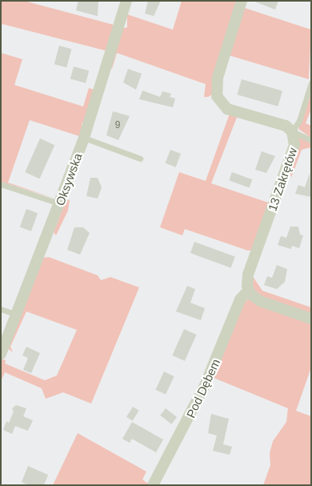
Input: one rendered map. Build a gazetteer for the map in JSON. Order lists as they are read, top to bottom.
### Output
{
  "streets": {
    "street": ["Oksywska", "13 Zakrętów", "Pod Dębem"]
  },
  "crossings": [
    ["13 Zakrętów", "Pod Dębem"]
  ],
  "house_numbers": ["9"]
}
